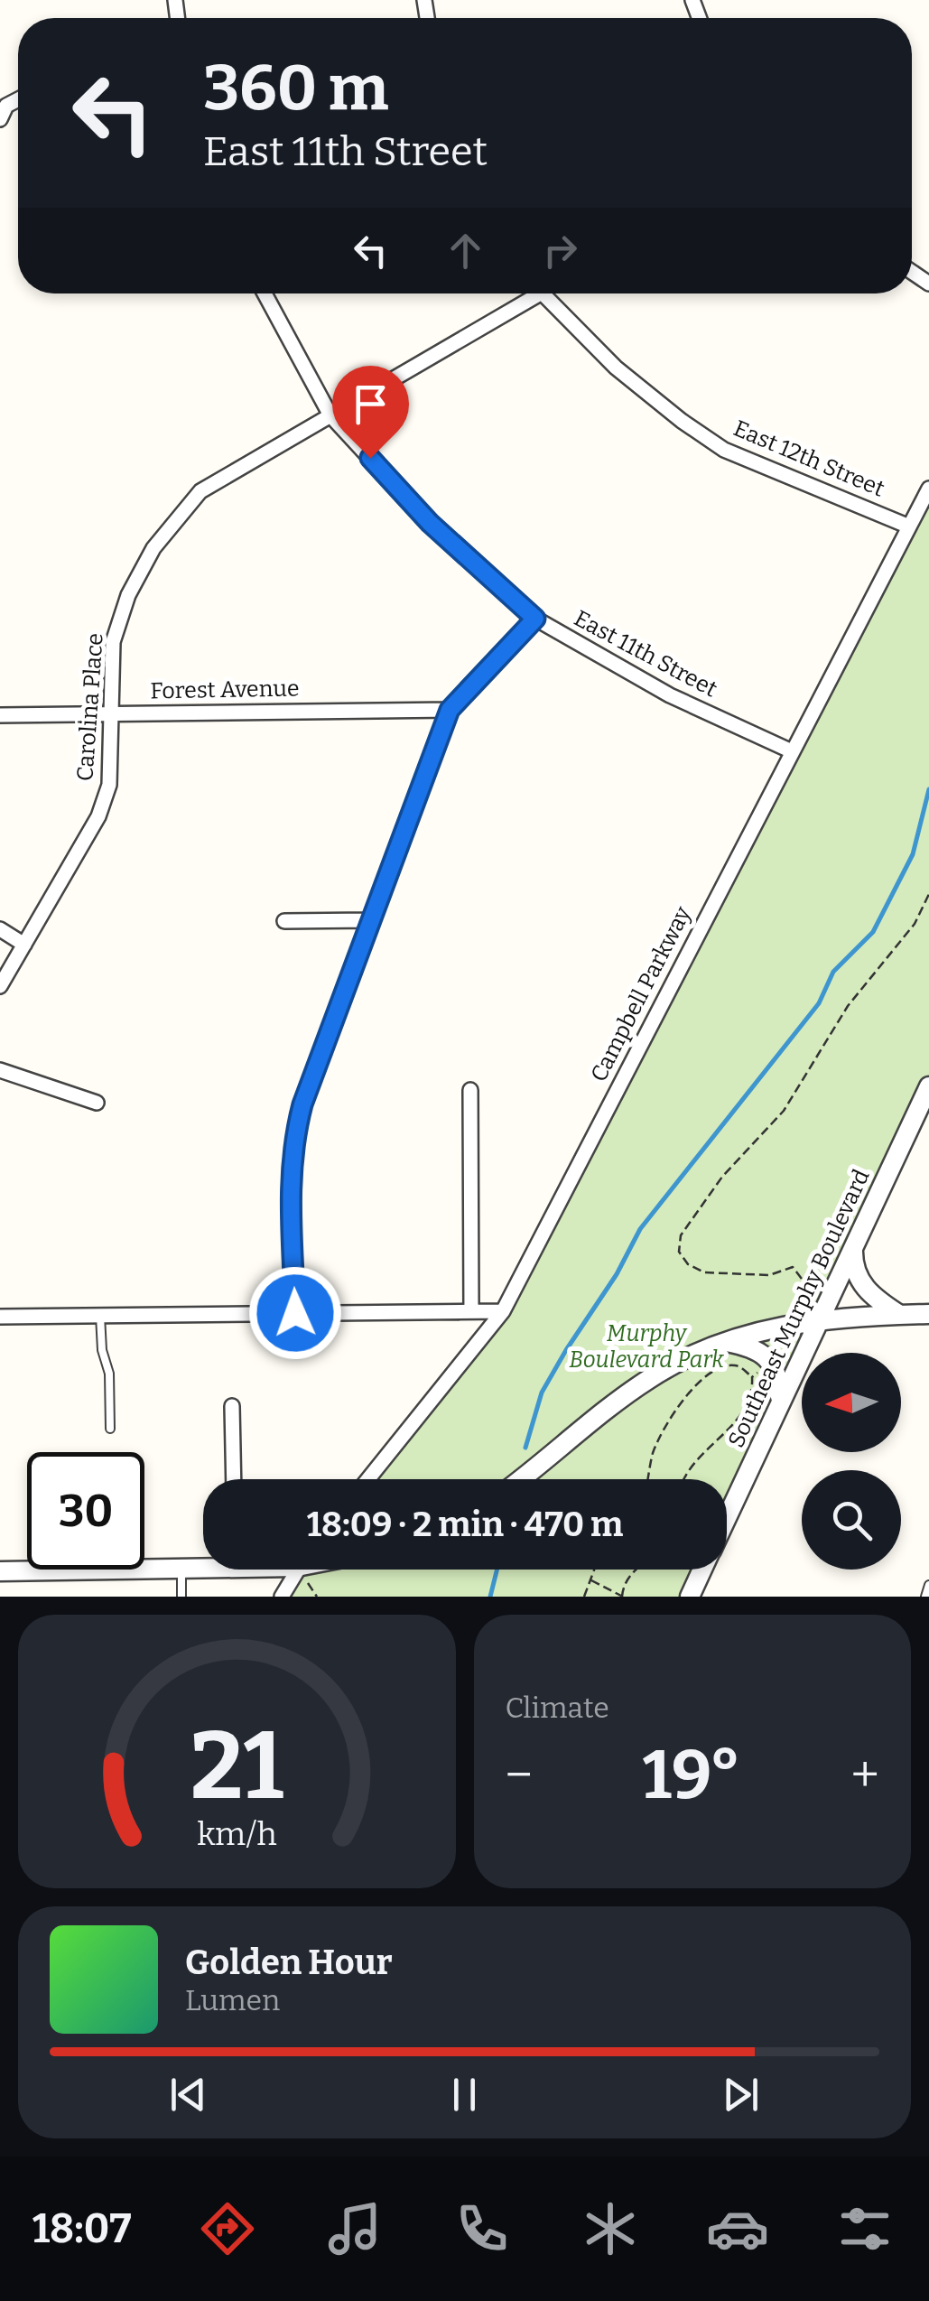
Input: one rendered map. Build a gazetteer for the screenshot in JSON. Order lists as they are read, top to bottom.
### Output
{
  "streets": {
    "street": [
      "East 12th Street",
      "East 11th Street",
      "Forest Avenue",
      "Carolina Place",
      "Campbell Parkway",
      "Southeast Murphy Boulevard"
    ]
  },
  "crossings": [
    ["East 12th Street", "Campbell Parkway"],
    ["East 11th Street", "Carolina Place"],
    ["East 11th Street", "Campbell Parkway"],
    ["Forest Avenue", "Carolina Place"]
  ],
  "parks": ["Murphy Boulevard Park"],
  "north": "left",
  "page": {
    "turn": ["360 m", "East 11th Street"],
    "limit": "30",
    "trip": "18:09 · 2 min · 470 m",
    "tile": "Climate",
    "heat": ["−", "19°", "+"],
    "song": ["Golden Hour", "Lumen"],
    "tabs": "18:07",
    "gauge": ["21", "km/h"]
  }
}
